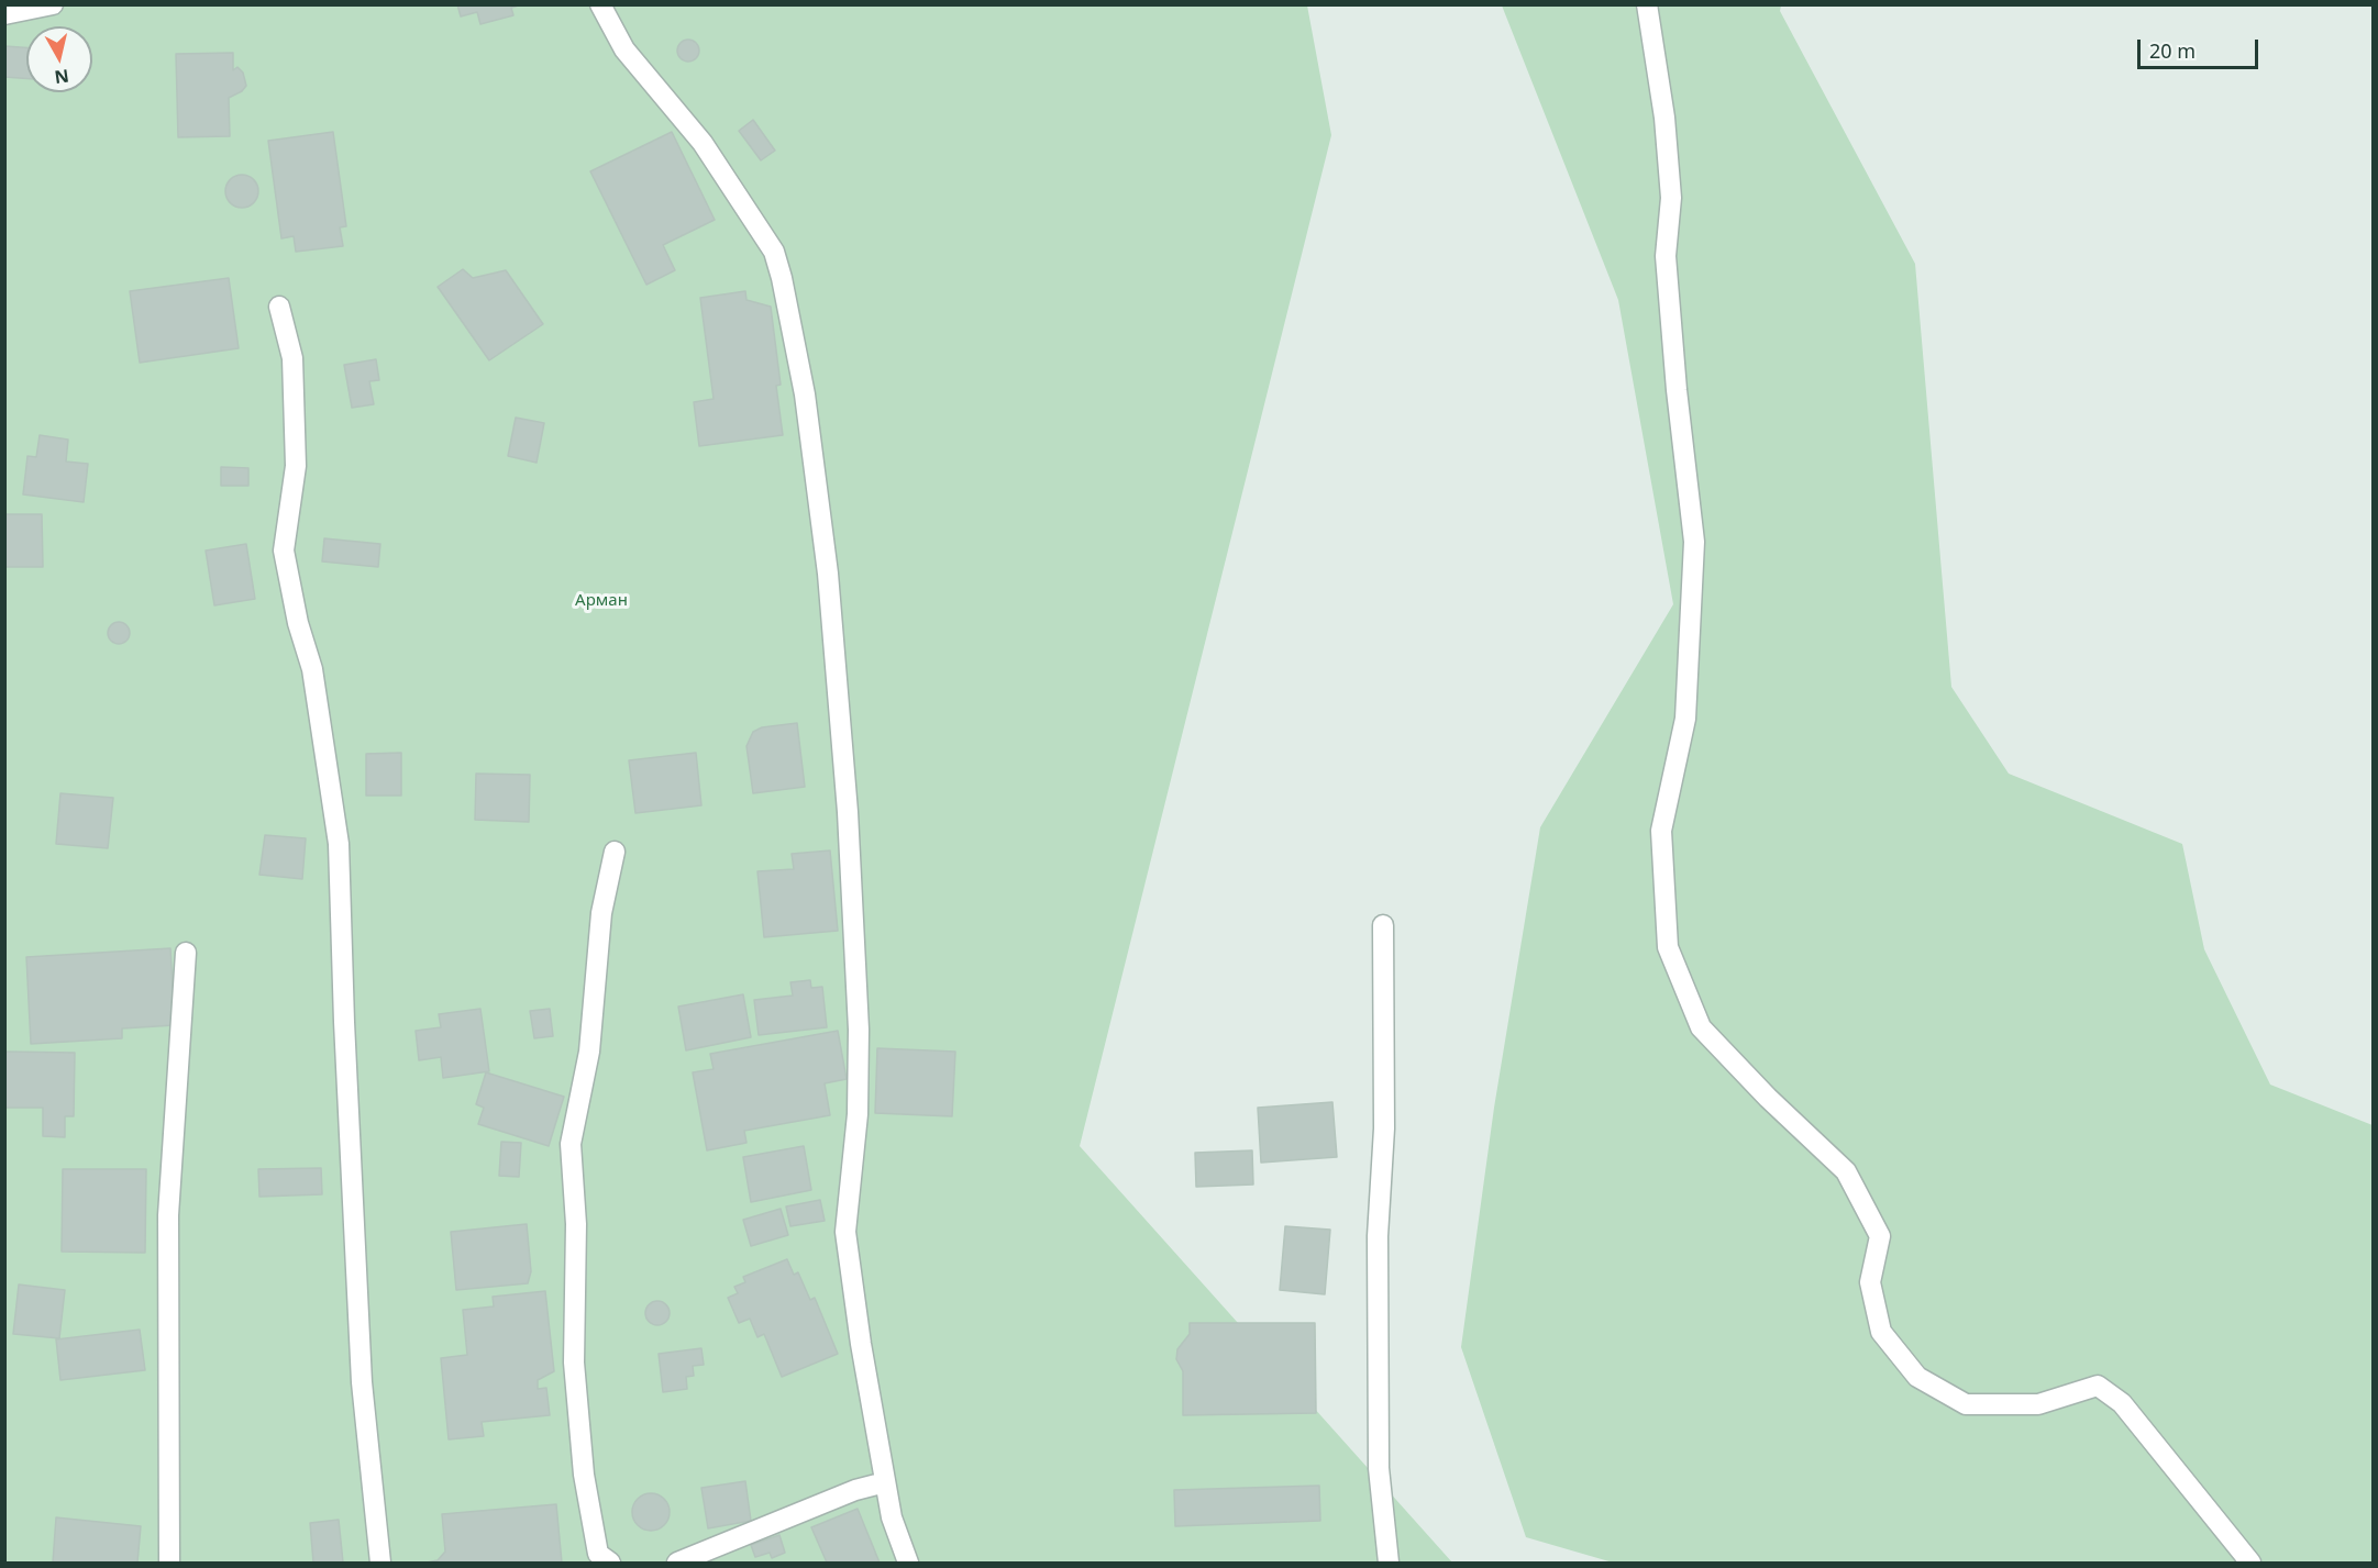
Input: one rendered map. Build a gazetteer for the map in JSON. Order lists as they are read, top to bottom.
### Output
{
  "parks": ["Арман"],
  "scale_bar": "20 m",
  "north": "bottom"
}
